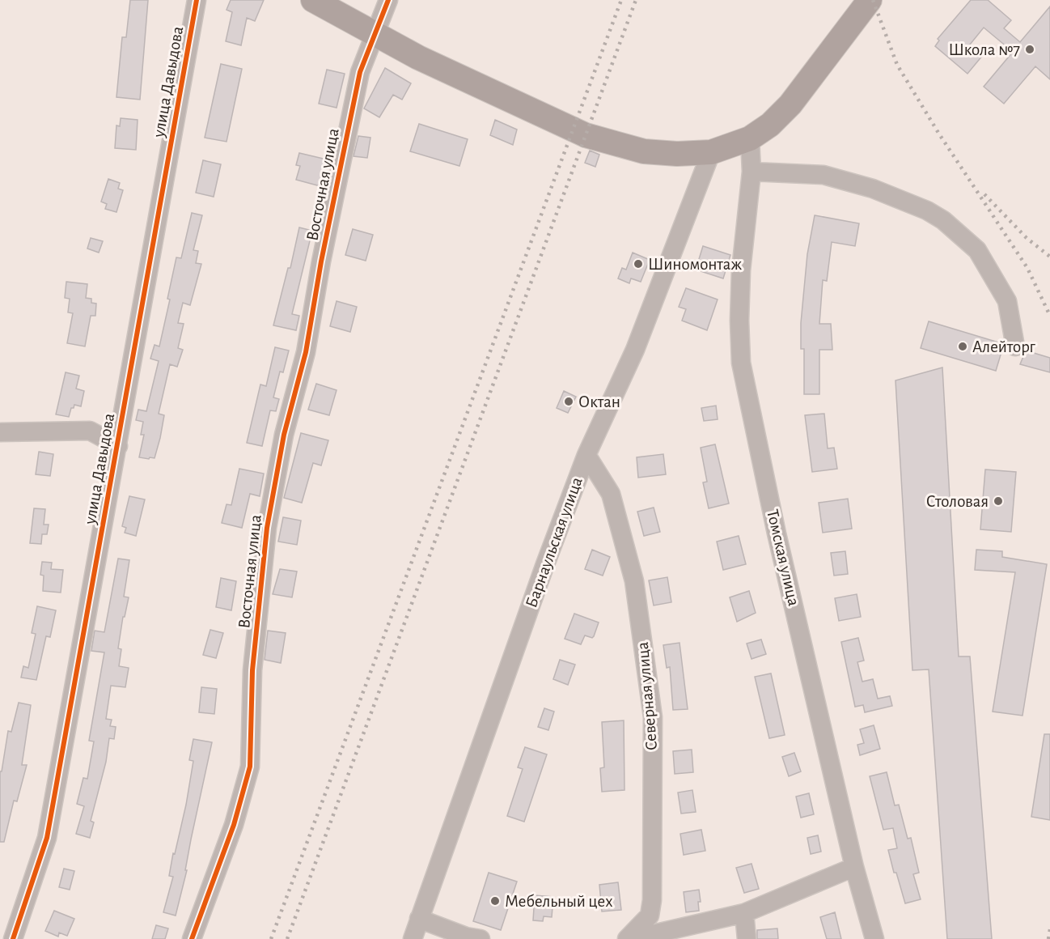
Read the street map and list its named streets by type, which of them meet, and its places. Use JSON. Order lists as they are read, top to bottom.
{
  "streets": {
    "street": [
      "улица Давыдова",
      "Восточная улица",
      "Барнаульская улица",
      "Томская улица",
      "Северная улица"
    ]
  },
  "crossings": [
    ["Барнаульская улица", "Северная улица"]
  ],
  "places": [
    "Школа №7",
    "Шиномонтаж",
    "Алейторг",
    "Октан",
    "Столовая",
    "Мебельный цех"
  ]
}
